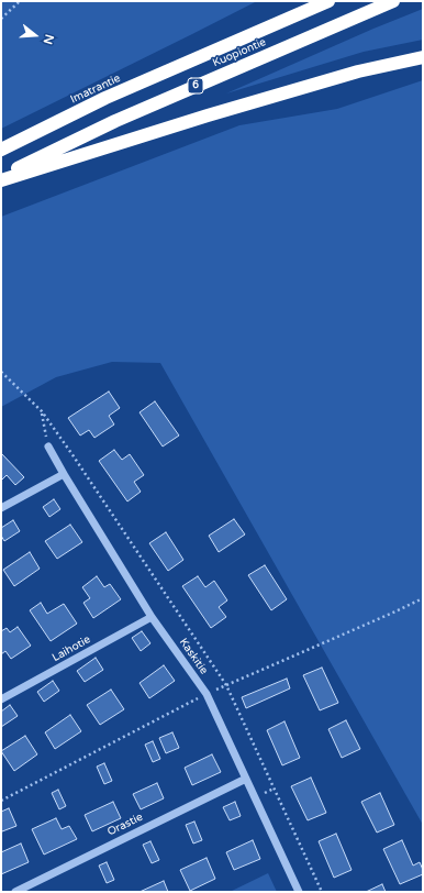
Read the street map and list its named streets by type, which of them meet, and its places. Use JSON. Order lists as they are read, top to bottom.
{
  "streets": {
    "highway": ["Kuopiontie", "6", "Imatrantie"],
    "street": ["Laihotie", "Kaskitie", "Orastie"]
  },
  "crossings": [
    ["Kuopiontie", "Imatrantie"],
    ["Laihotie", "Kaskitie"],
    ["Kaskitie", "Orastie"]
  ],
  "north": "right"
}
